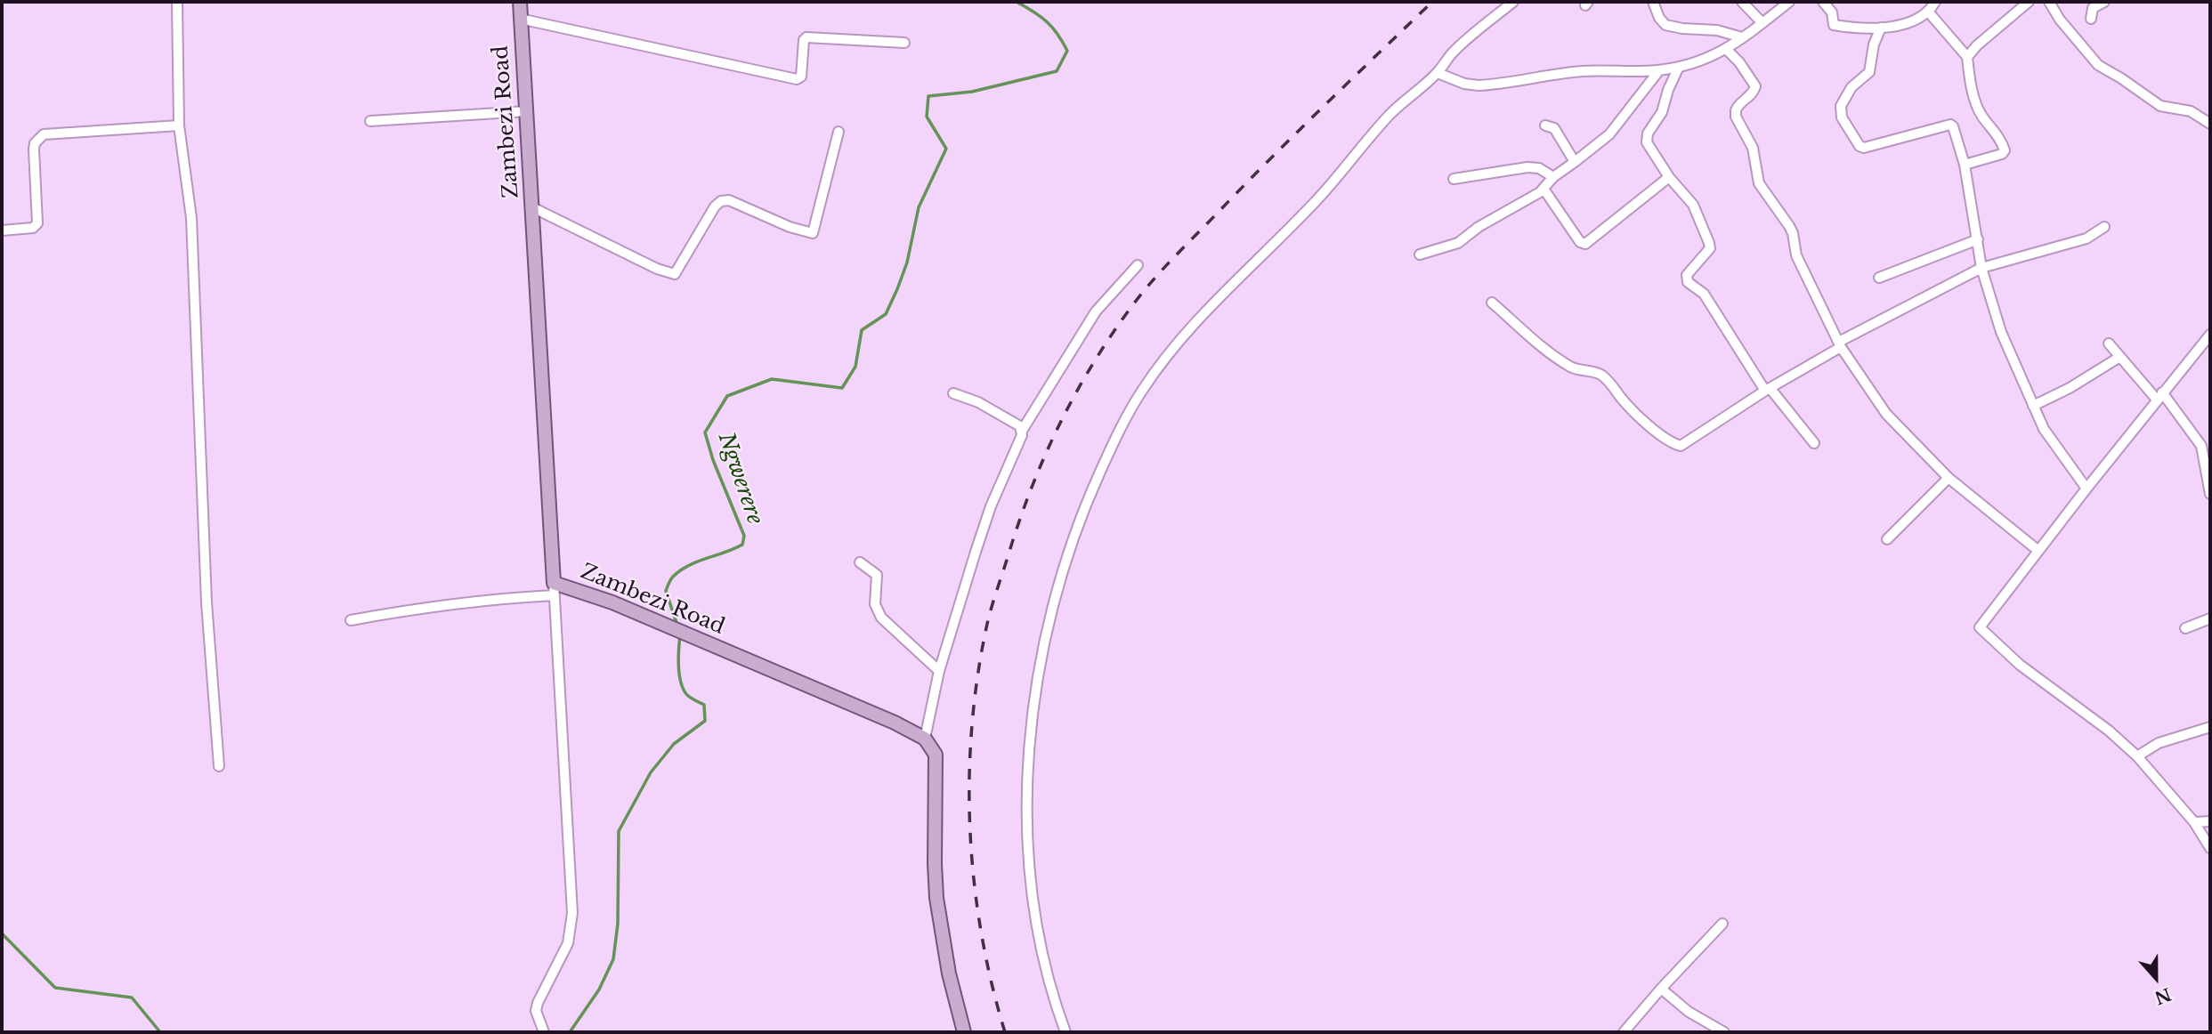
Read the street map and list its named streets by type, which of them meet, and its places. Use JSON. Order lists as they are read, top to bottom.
{
  "streets": {
    "main road": ["Zambezi Road"]
  },
  "water": ["Ngwerere"],
  "north": "bottom"
}
